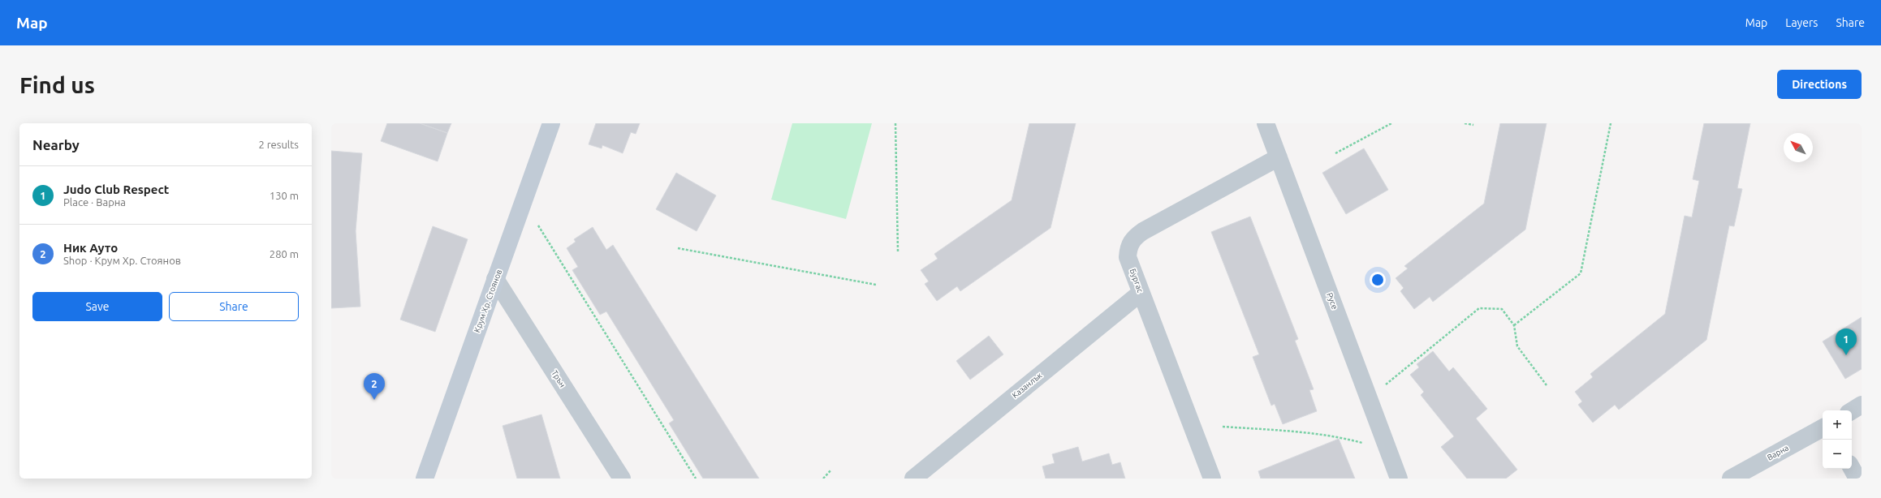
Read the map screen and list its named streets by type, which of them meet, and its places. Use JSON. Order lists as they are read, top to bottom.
{
  "streets": {
    "street": [
      "Бургас",
      "Крум Хр. Стоянов",
      "Русе",
      "Трън",
      "Казанлък",
      "Варна"
    ]
  },
  "crossings": [
    ["Бургас", "Русе"],
    ["Бургас", "Казанлък"],
    ["Крум Хр. Стоянов", "Трън"]
  ],
  "north": "top left",
  "page": {
    "header": "Map",
    "nav": ["Map", "Layers", "Share"],
    "buttons": [
      "Directions",
      ["Save", "Share"]
    ],
    "title": "Find us",
    "heading": ["Nearby", "2 results"],
    "list": [
      {
        "mark": "1",
        "name": "Judo Club Respect",
        "note": "Place · Варна",
        "value": "130 m"
      },
      {
        "mark": "2",
        "name": "Ник Ауто",
        "note": "Shop · Крум Хр. Стоянов",
        "value": "280 m"
      }
    ],
    "pins": ["1", "2"],
    "map_buttons": ["+", "−"]
  }
}
